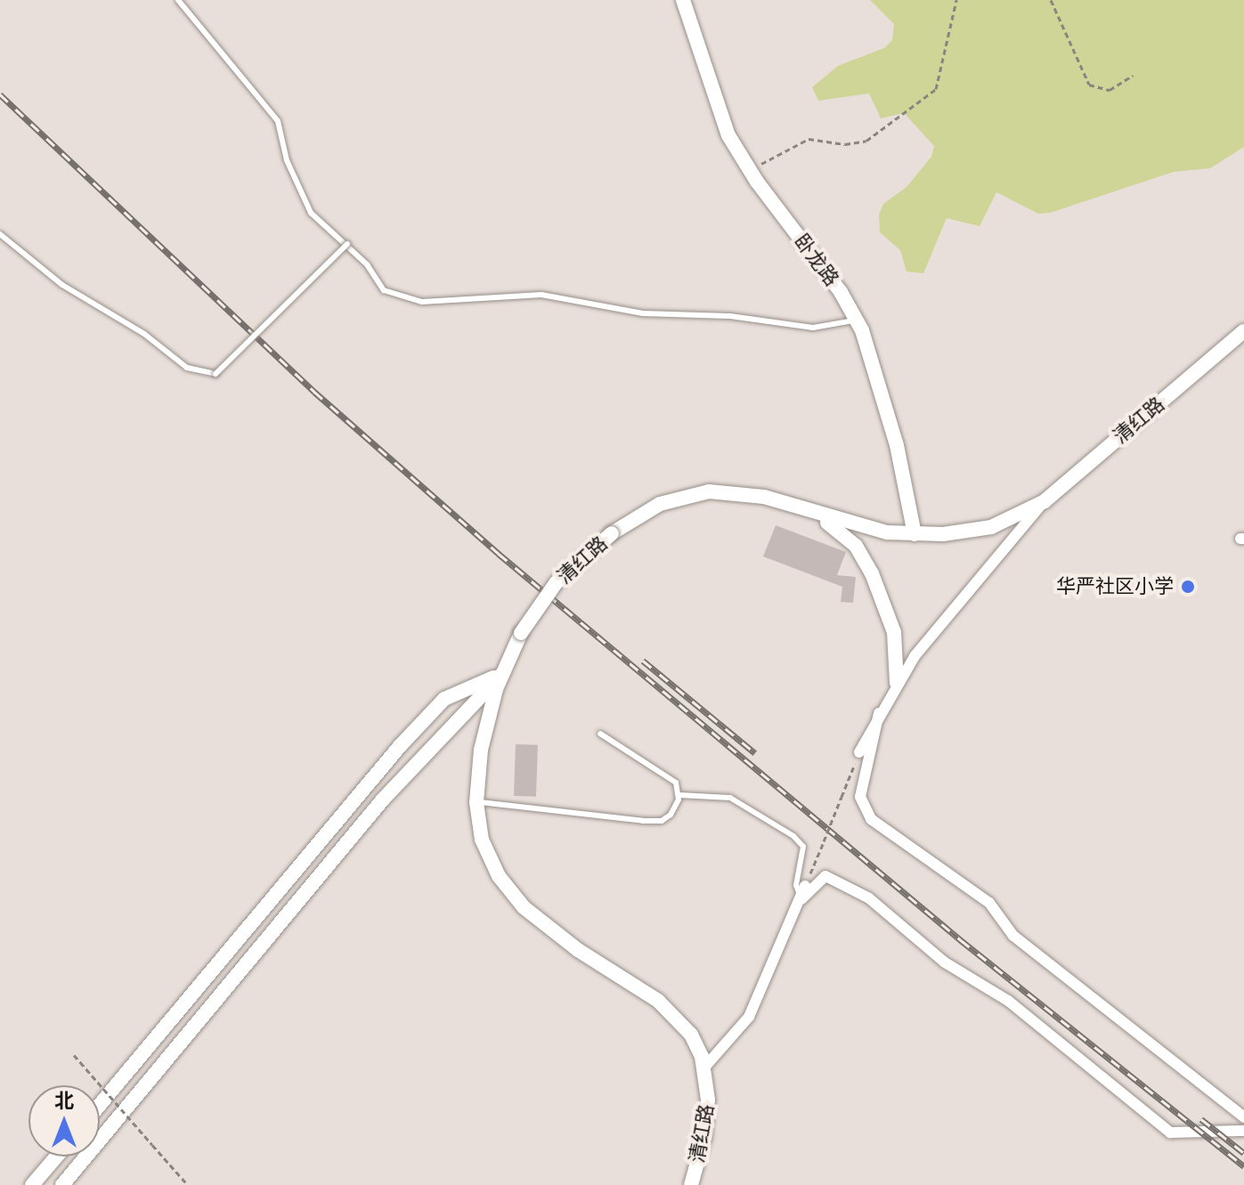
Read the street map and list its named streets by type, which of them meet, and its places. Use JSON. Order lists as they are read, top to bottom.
{
  "streets": {
    "main road": ["卧龙路", "清红路"]
  },
  "crossings": [
    ["卧龙路", "清红路"]
  ],
  "places": ["华严社区小学"],
  "north": "top"
}
